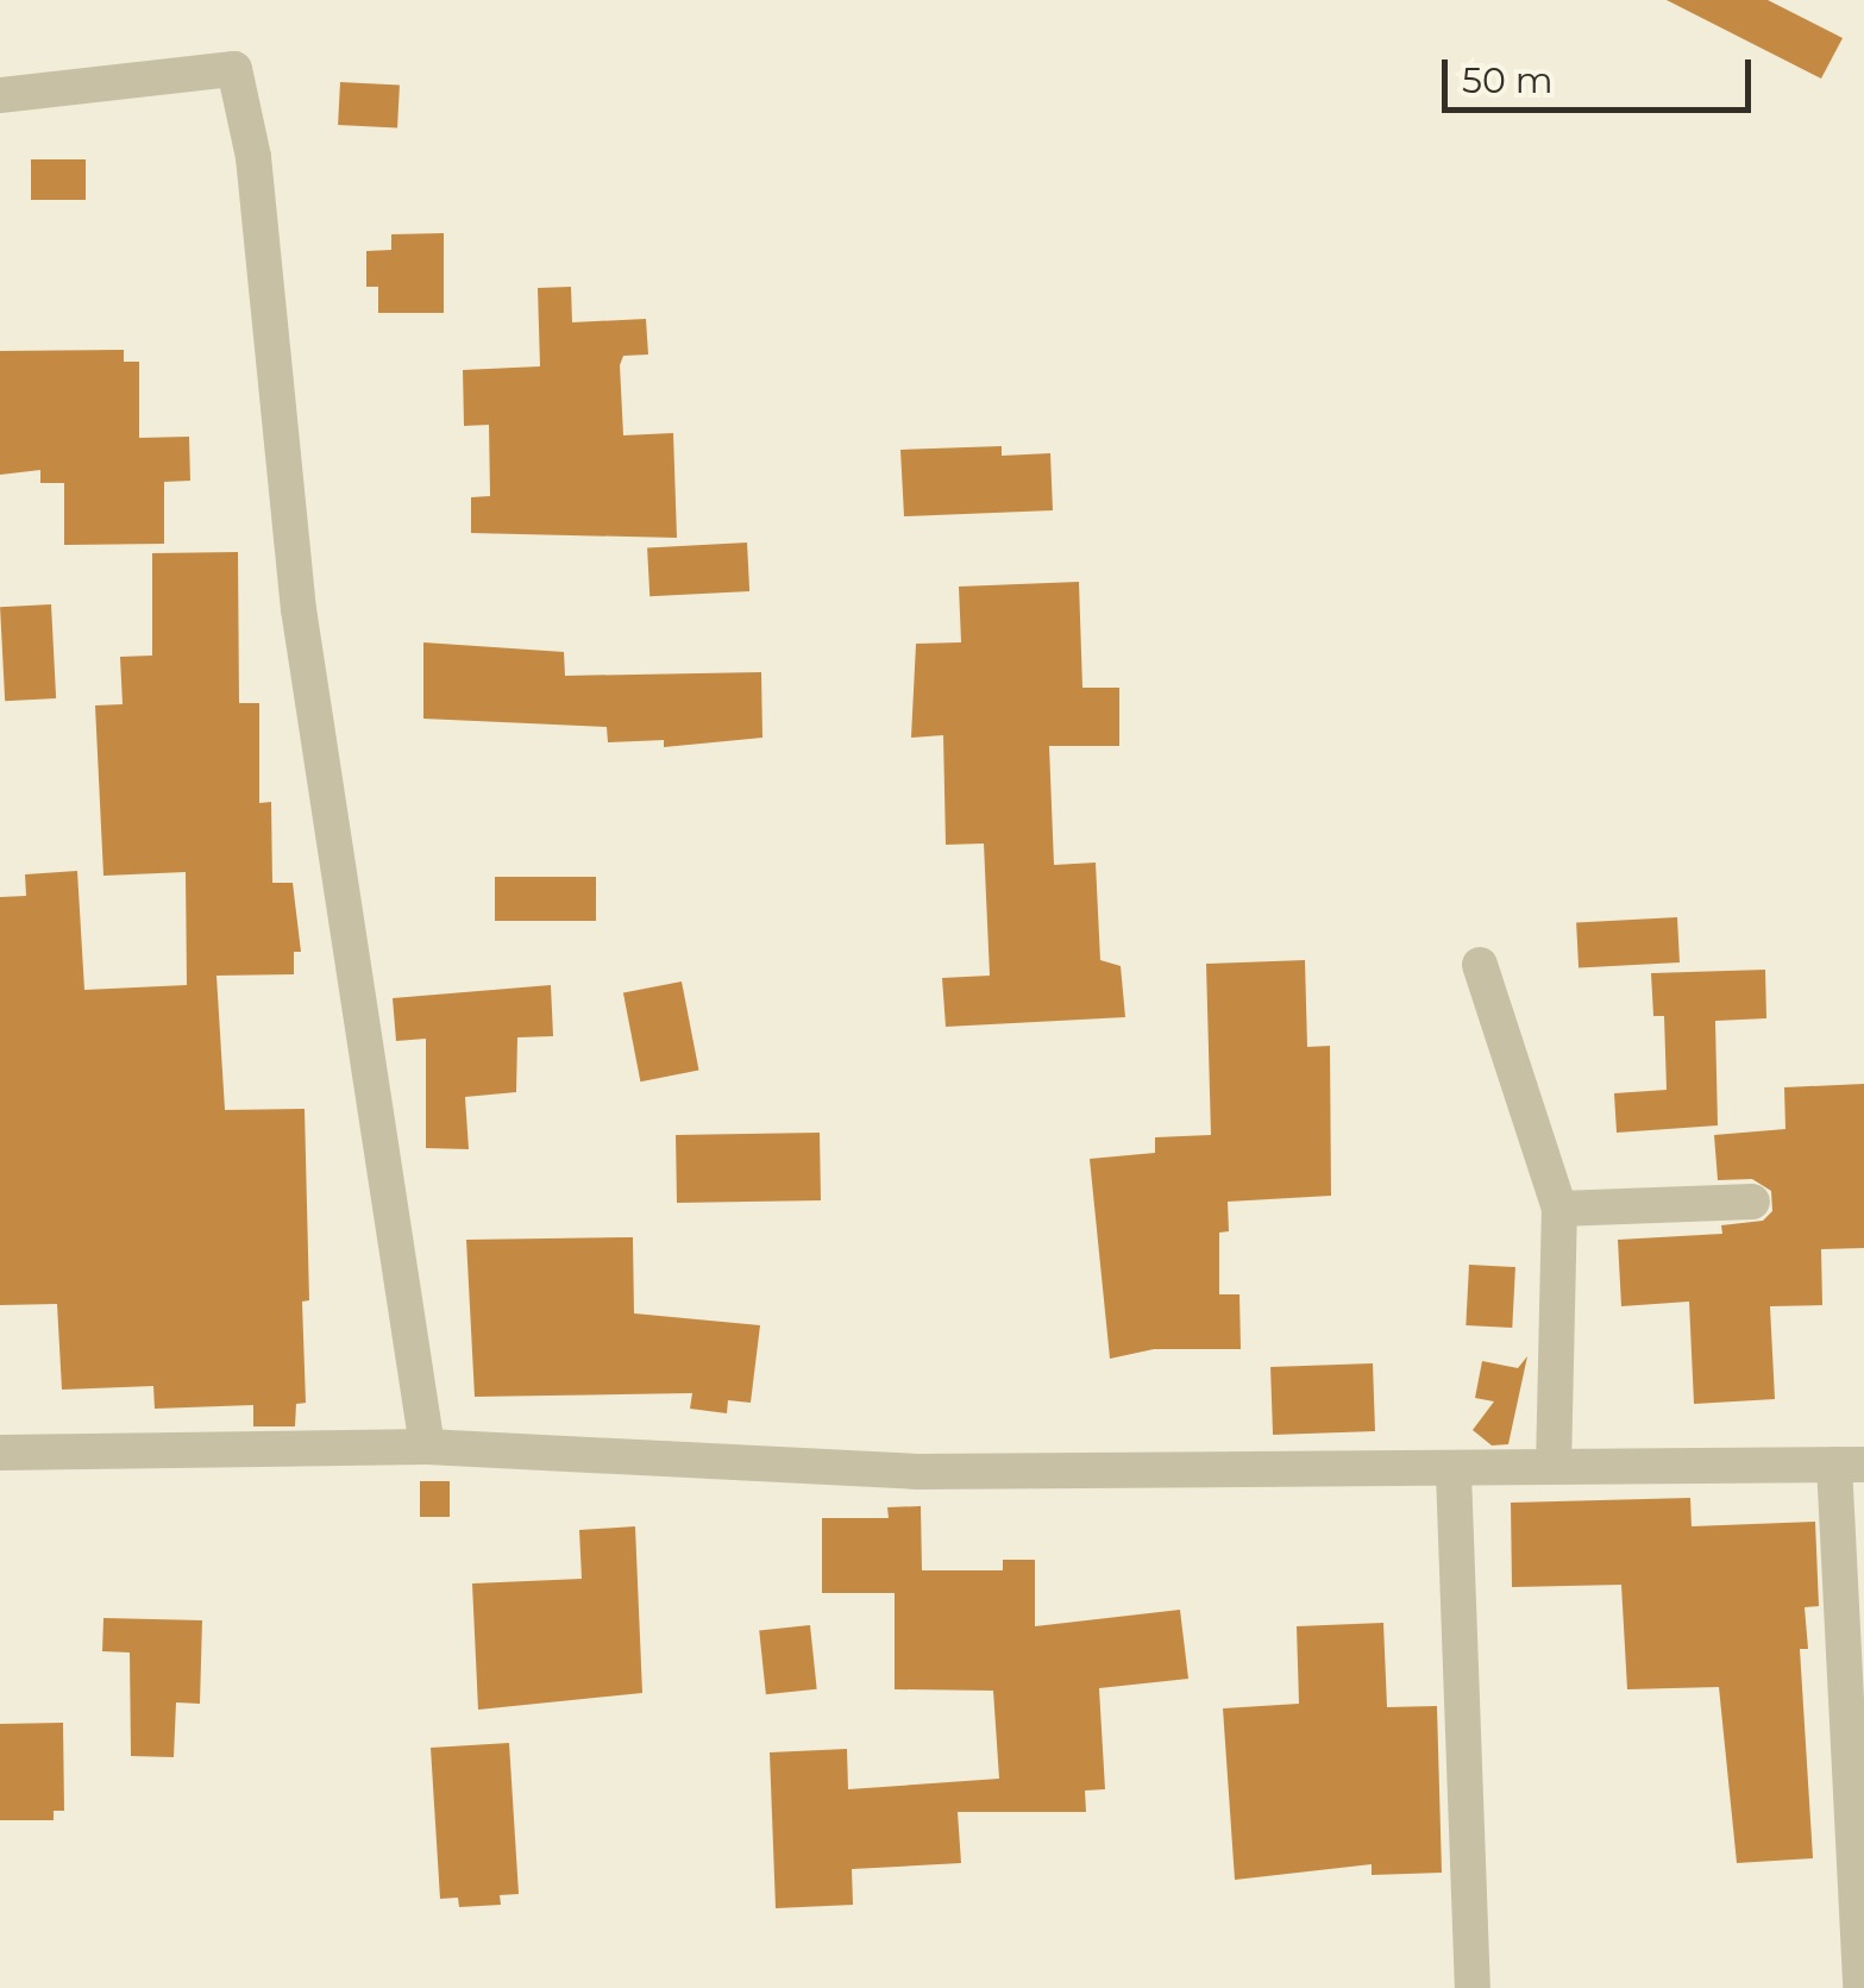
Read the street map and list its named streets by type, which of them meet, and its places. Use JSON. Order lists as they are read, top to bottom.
{
  "scale_bar": "50 m"
}
